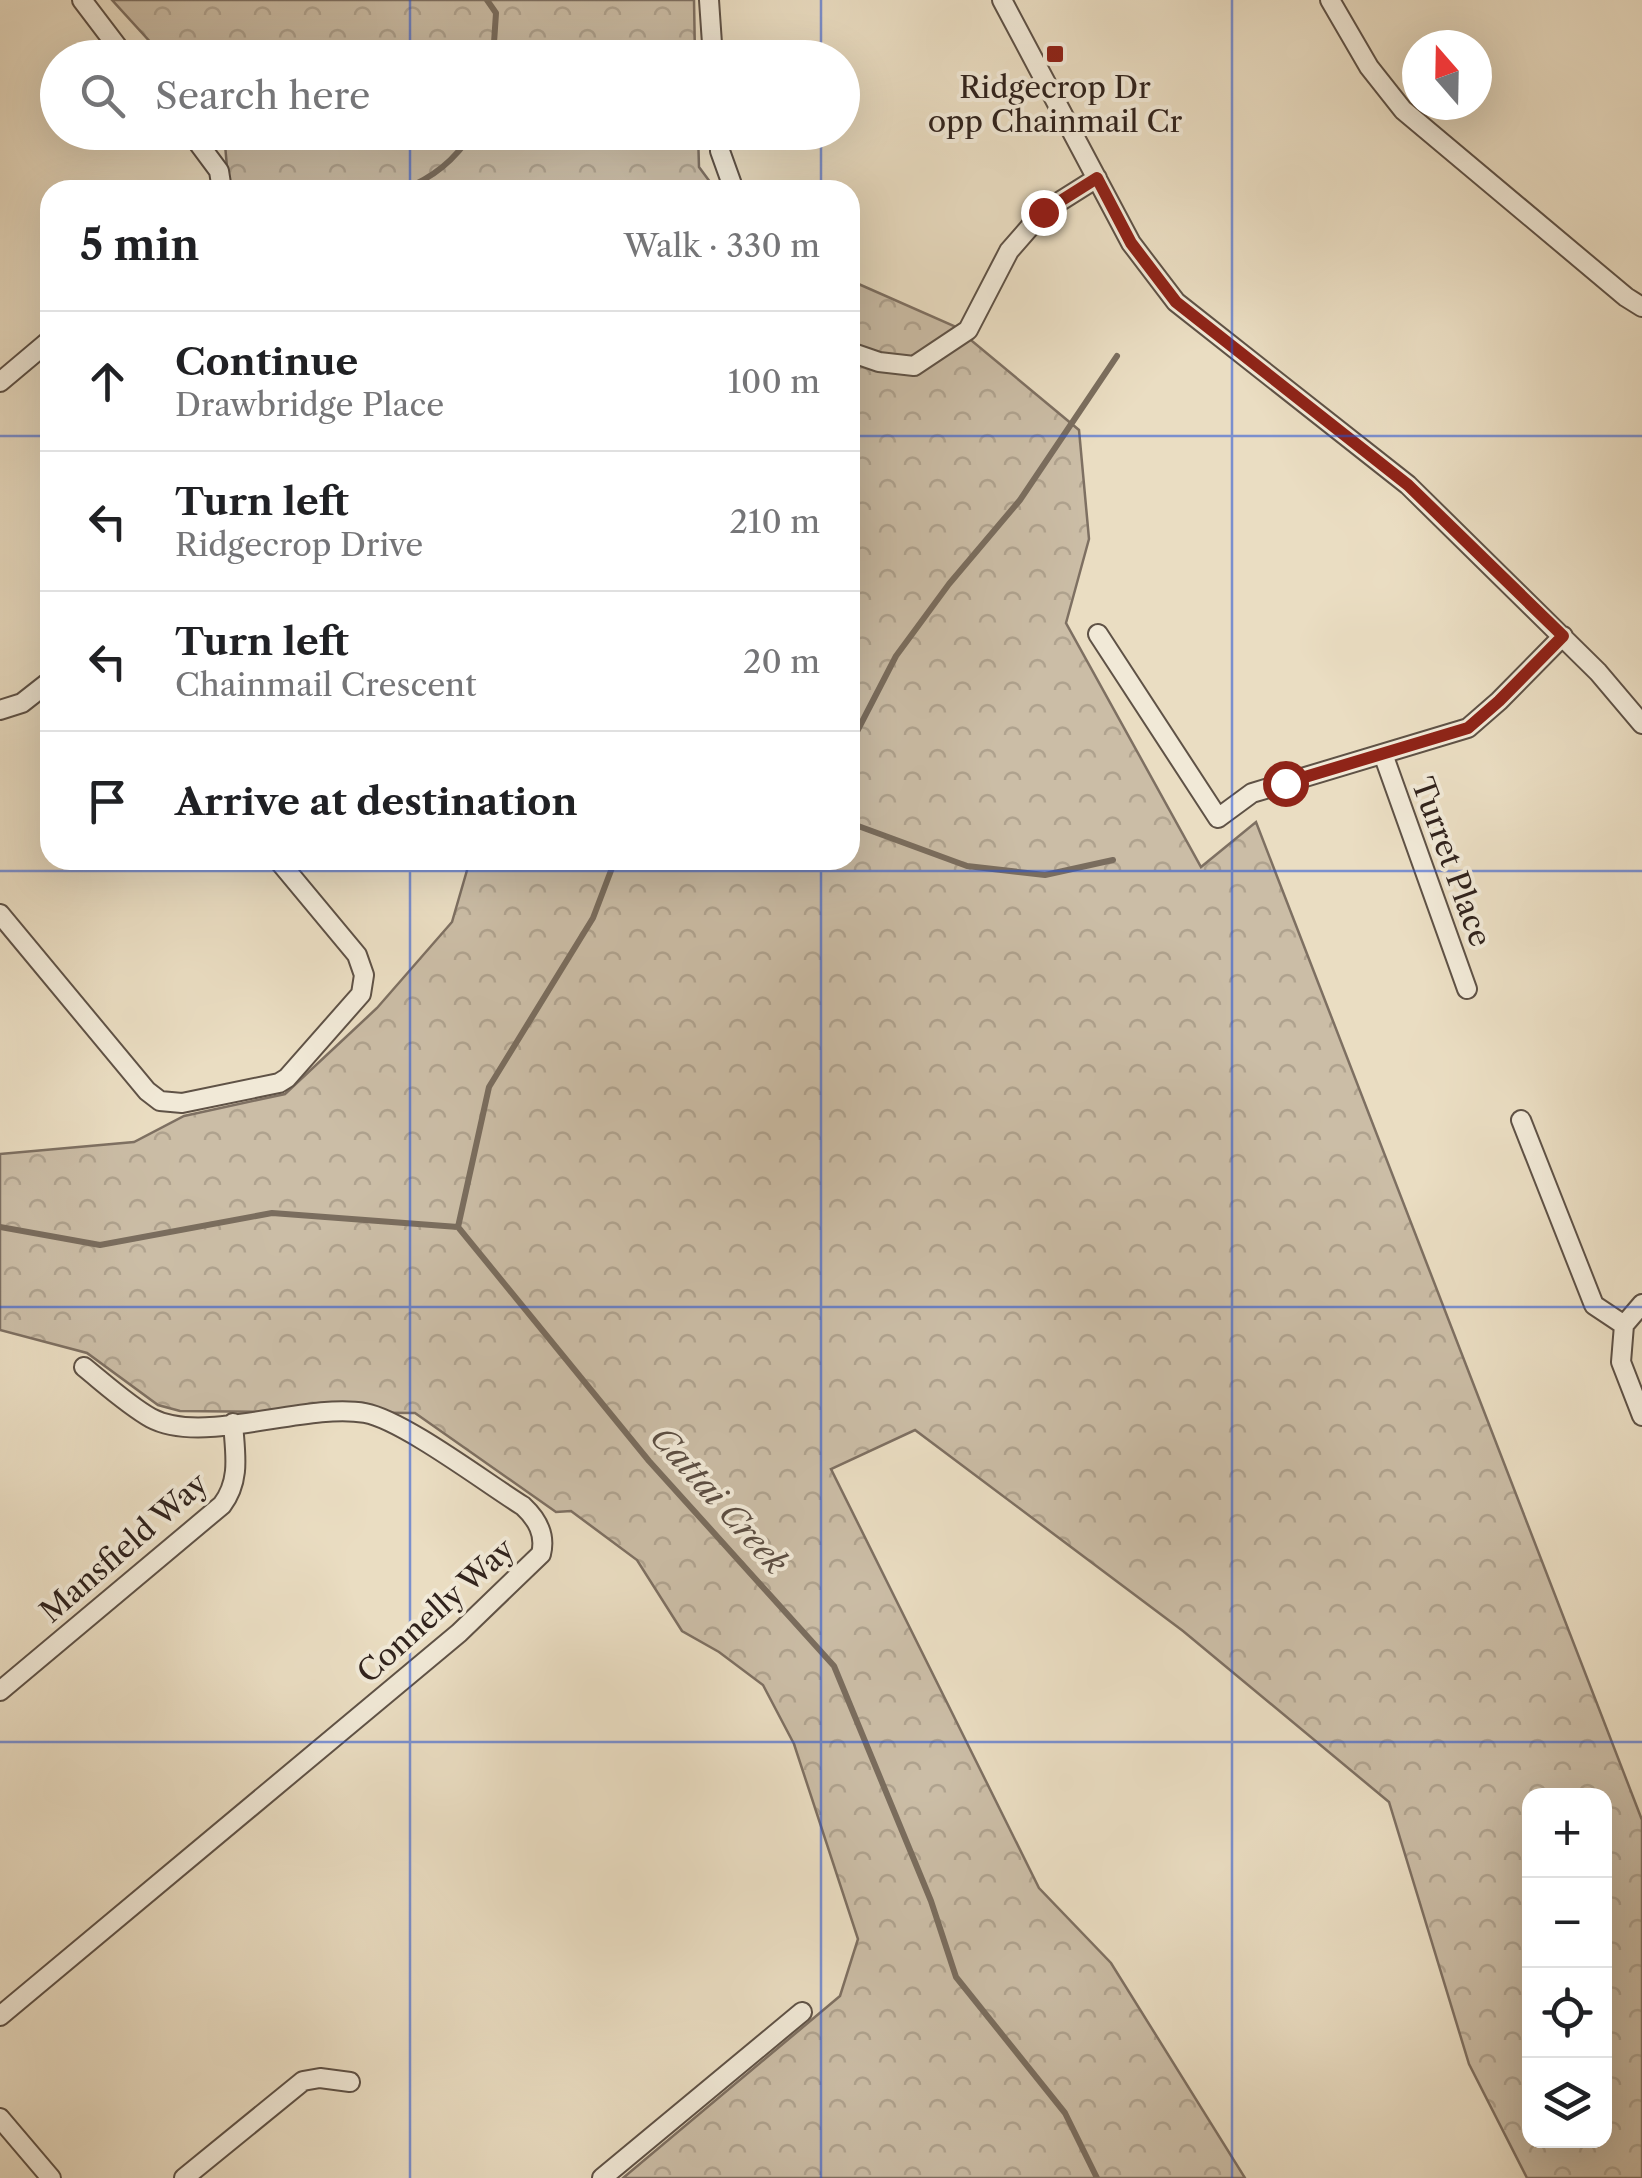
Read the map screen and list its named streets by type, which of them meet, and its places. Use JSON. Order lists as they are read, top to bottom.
{
  "streets": {
    "street": ["Turret Place", "Mansfield Way", "Connelly Way"]
  },
  "crossings": [
    ["Mansfield Way", "Connelly Way"]
  ],
  "water": ["Cattai Creek"],
  "places": {
    "transit": ["Ridgecrop Dr opp Chainmail Cr"]
  },
  "north": "top",
  "page": {
    "search": "Search here",
    "heading": ["5 min", "Walk · 330 m"],
    "list": [
      ["Continue", "Drawbridge Place", "100 m"],
      ["Turn left", "Ridgecrop Drive", "210 m"],
      ["Turn left", "Chainmail Crescent", "20 m"],
      "Arrive at destination"
    ],
    "map_buttons": ["+", "−"]
  }
}
